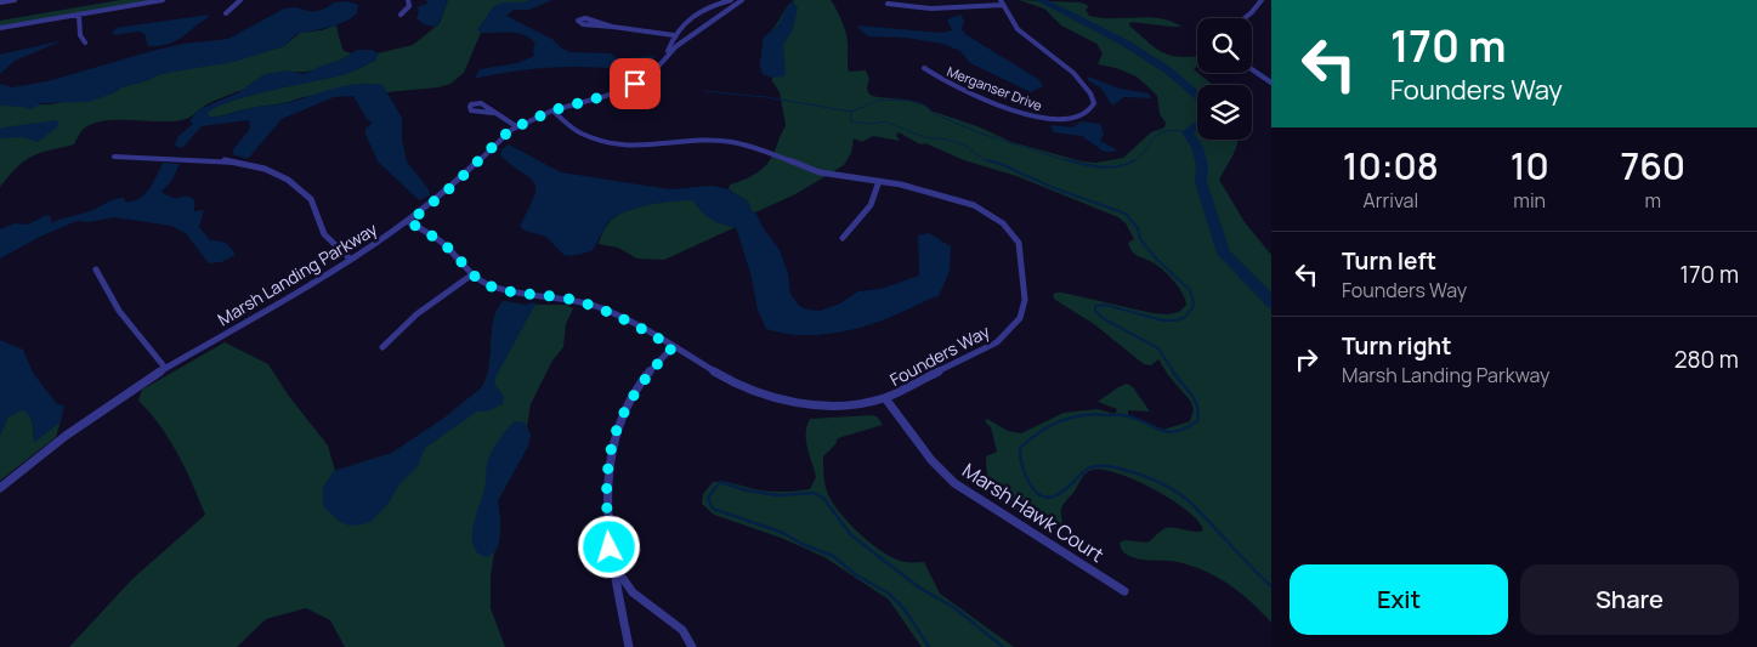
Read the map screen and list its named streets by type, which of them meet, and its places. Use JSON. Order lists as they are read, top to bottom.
{
  "streets": {
    "street": [
      "Merganser Drive",
      "Marsh Landing Parkway",
      "Founders Way",
      "Marsh Hawk Court"
    ]
  },
  "crossings": [
    ["Marsh Landing Parkway", "Founders Way"],
    ["Founders Way", "Marsh Hawk Court"]
  ],
  "page": {
    "turn": ["170 m", "Founders Way"],
    "eta": [
      "10:08",
      "Arrival",
      "10",
      "min",
      "760",
      "m"
    ],
    "list": [
      {
        "name": "Turn left",
        "note": "Founders Way",
        "value": "170 m"
      },
      {
        "name": "Turn right",
        "note": "Marsh Landing Parkway",
        "value": "280 m"
      }
    ],
    "buttons": ["Exit", "Share"]
  }
}
